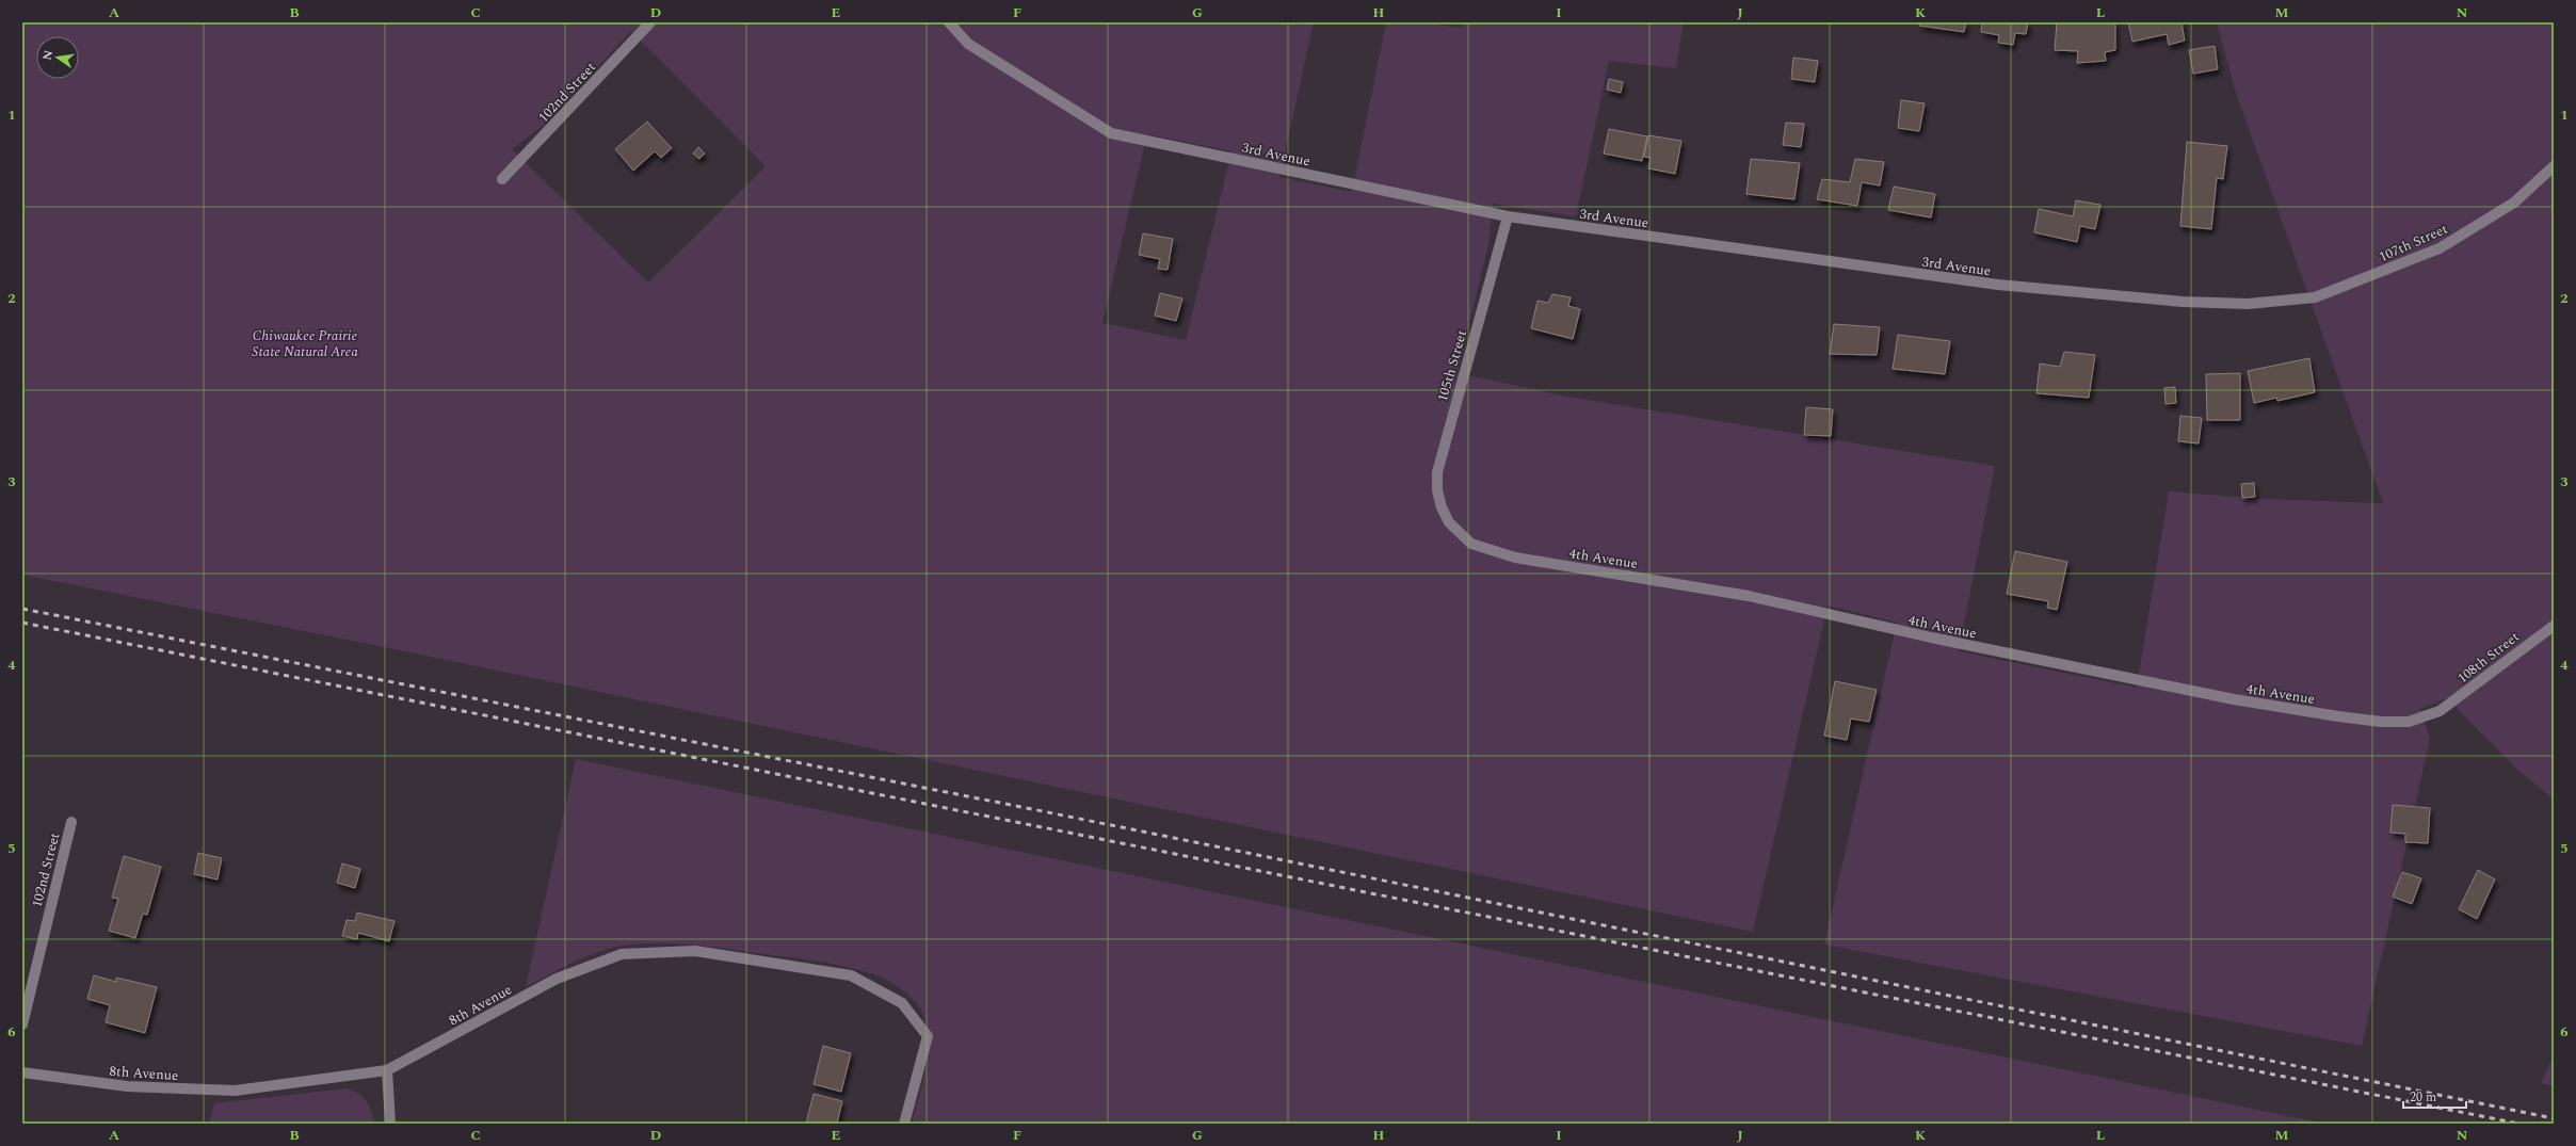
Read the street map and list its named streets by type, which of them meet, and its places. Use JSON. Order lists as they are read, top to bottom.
{
  "streets": {
    "street": [
      "102nd Street",
      "3rd Avenue",
      "107th Street",
      "105th Street",
      "4th Avenue",
      "108th Street",
      "8th Avenue"
    ]
  },
  "crossings": [
    ["3rd Avenue", "107th Street"],
    ["3rd Avenue", "105th Street"],
    ["105th Street", "4th Avenue"],
    ["4th Avenue", "108th Street"]
  ],
  "parks": ["Chiwaukee Prairie State Natural Area"],
  "scale_bar": "20 m",
  "north": "left",
  "grid": {
    "columns": [
      "A",
      "B",
      "C",
      "D",
      "E",
      "F",
      "G",
      "H",
      "I",
      "J",
      "K",
      "L",
      "M",
      "N"
    ],
    "rows": [
      "1",
      "2",
      "3",
      "4",
      "5",
      "6"
    ]
  }
}
